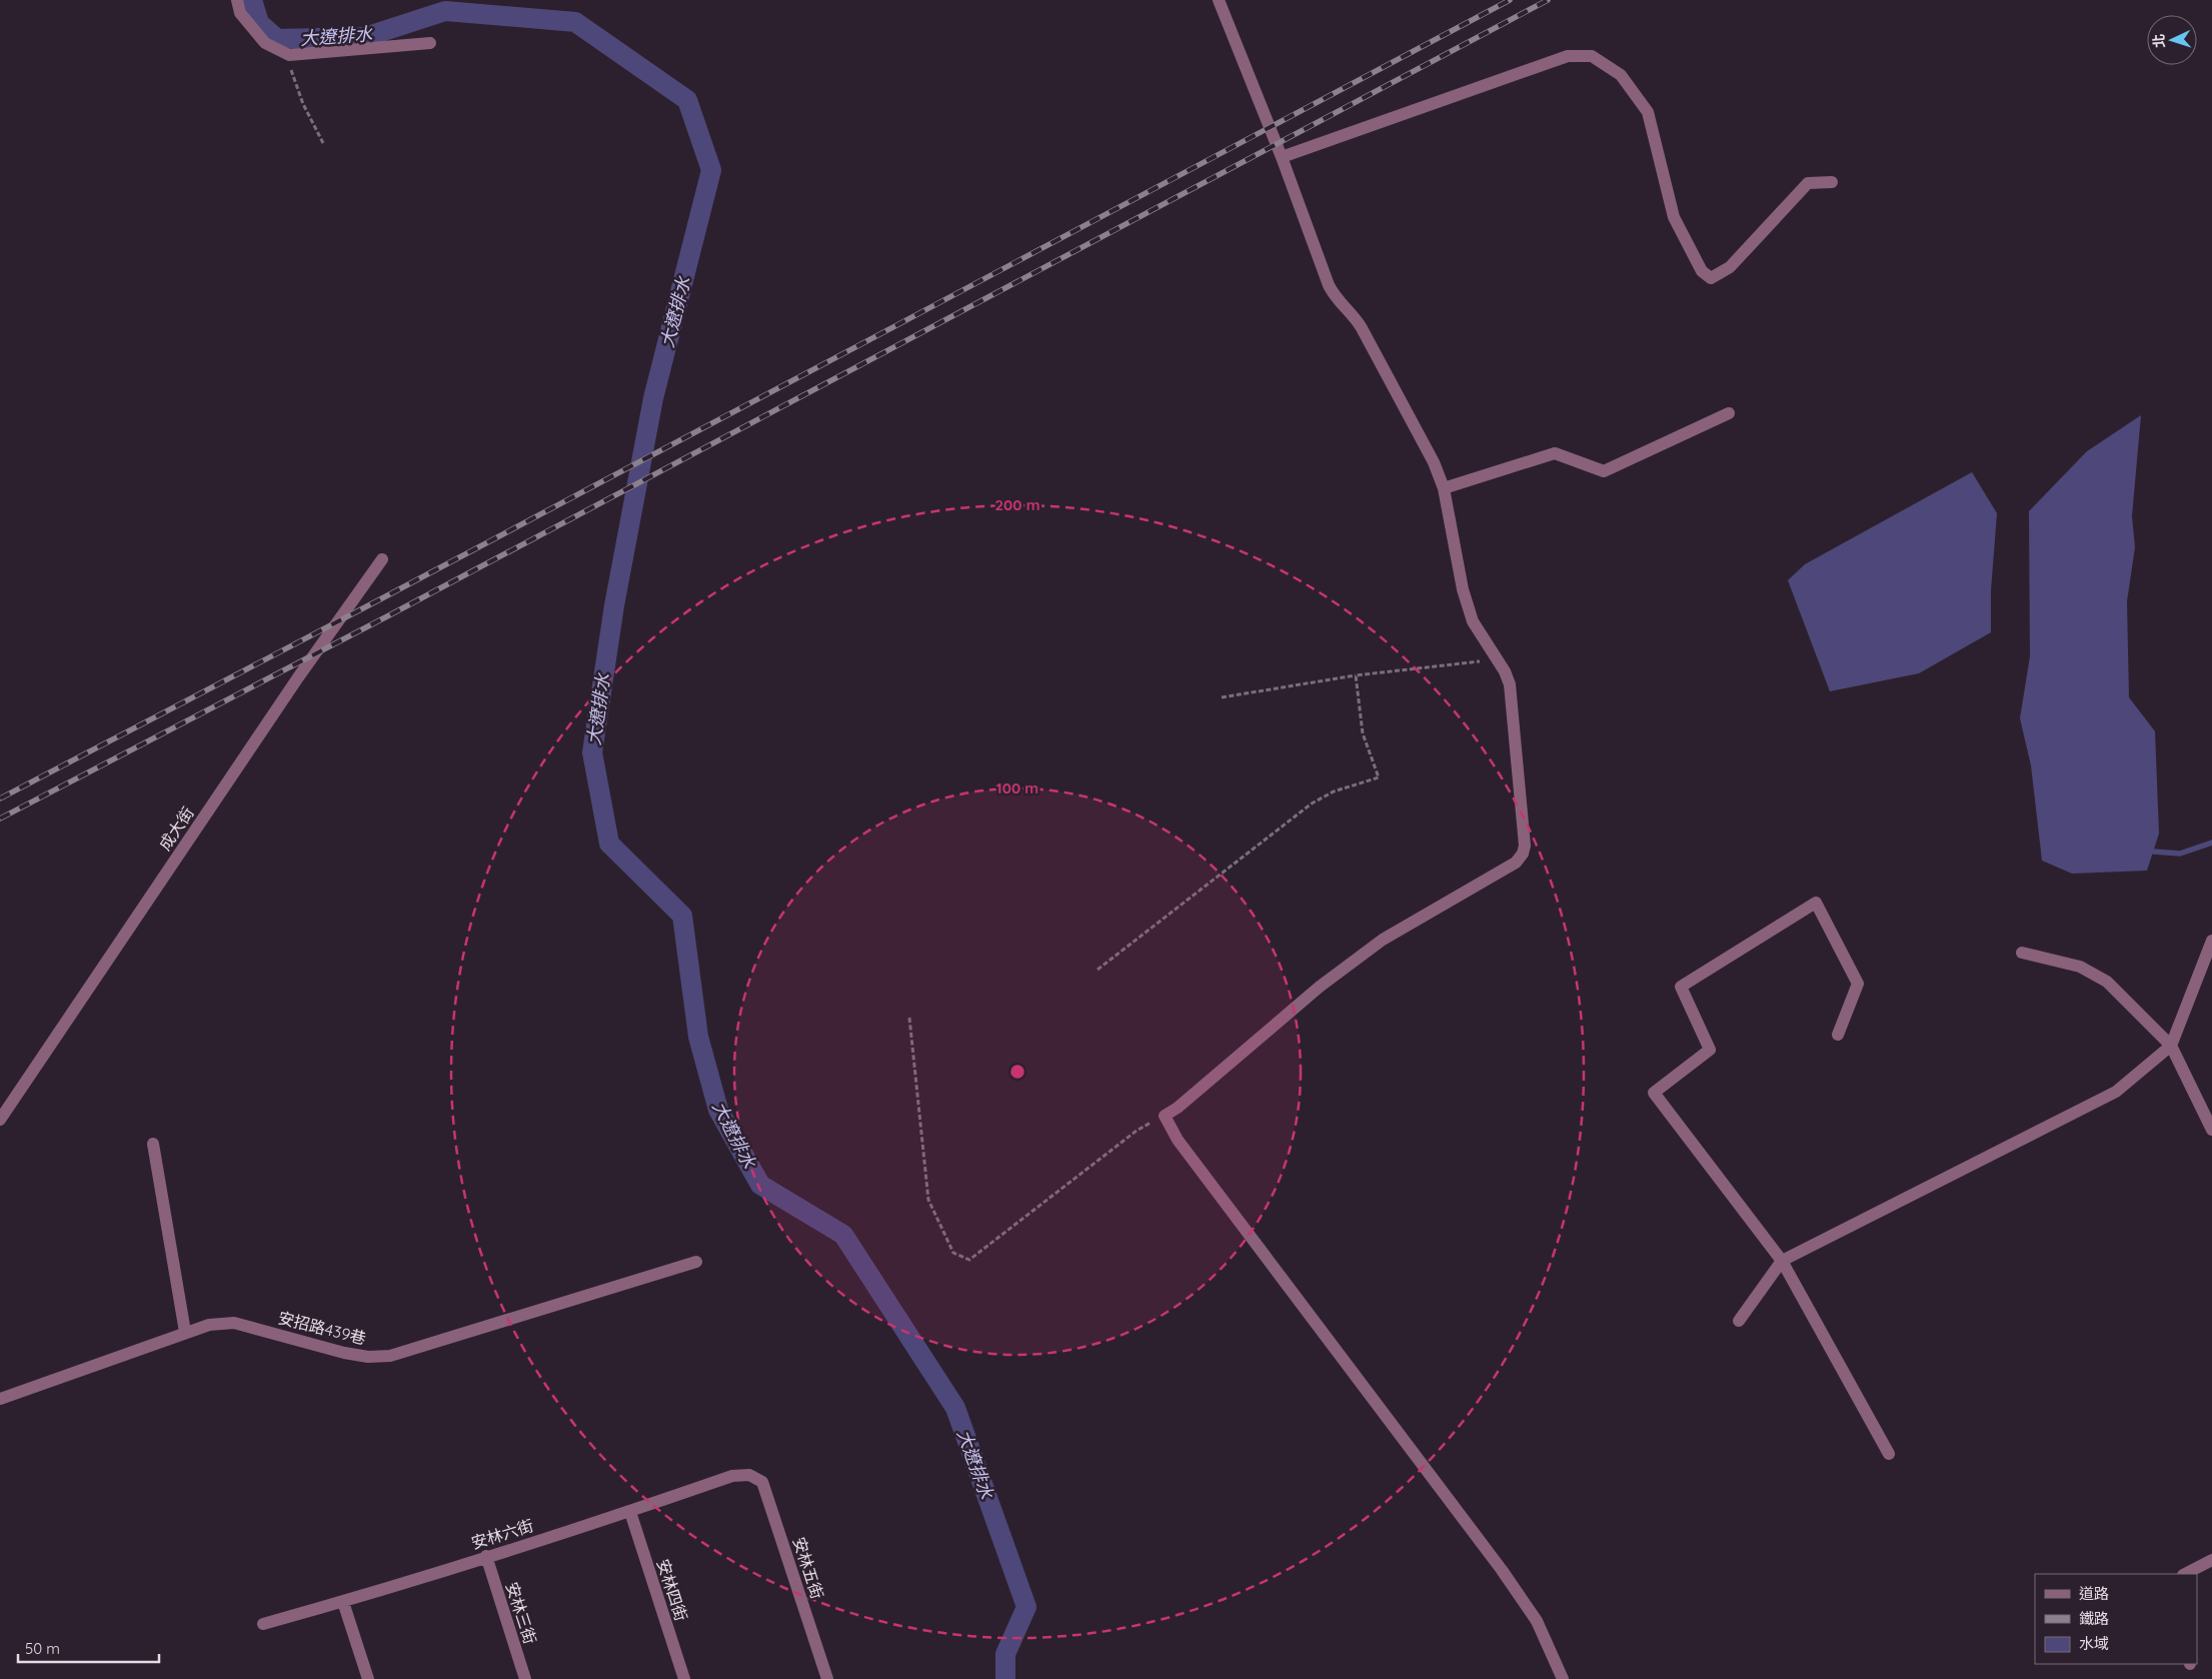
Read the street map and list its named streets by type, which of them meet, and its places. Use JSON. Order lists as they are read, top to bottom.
{
  "streets": {
    "street": [
      "成大街",
      "安招路439巷",
      "安林六街",
      "安林五街",
      "安林四街",
      "安林三街"
    ]
  },
  "crossings": [
    ["安林六街", "安林五街"],
    ["安林六街", "安林四街"],
    ["安林六街", "安林三街"]
  ],
  "water": ["大遼排水"],
  "legend": ["道路", "鐵路", "水域"],
  "scale_bar": "50 m",
  "north": "left",
  "rings": ["200 m", "100 m"]
}
